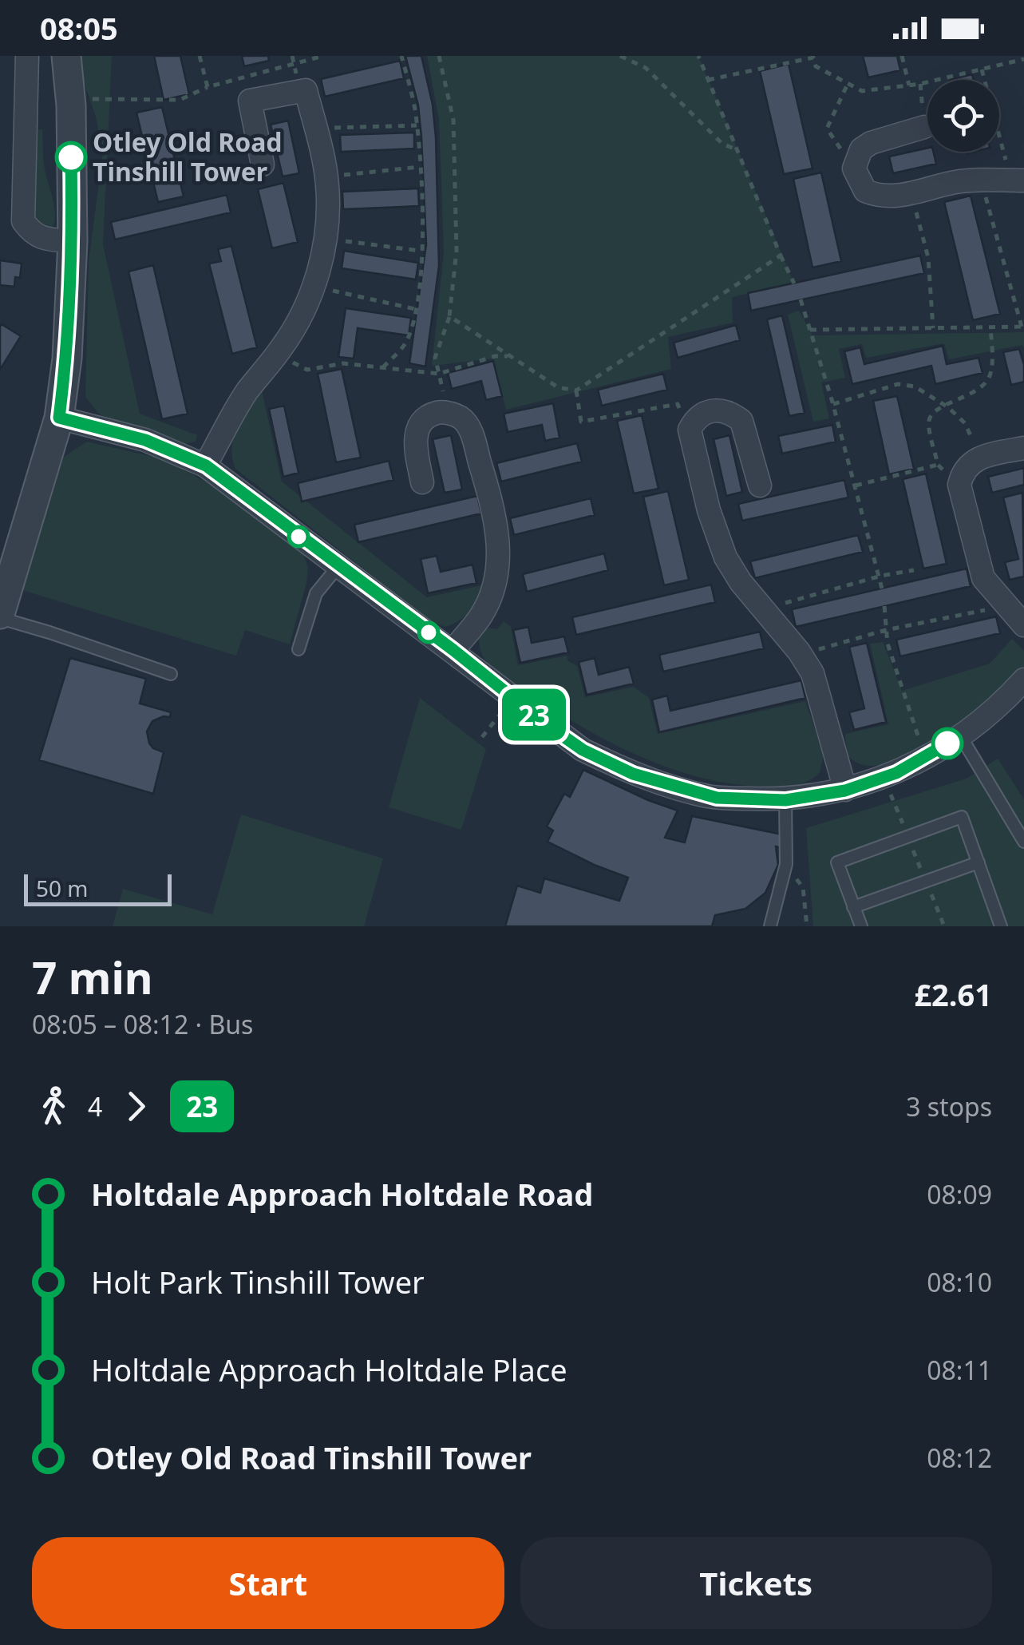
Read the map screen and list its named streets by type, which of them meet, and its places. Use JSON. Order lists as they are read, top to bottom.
{
  "places": ["Otley Old Road Tinshill Tower"],
  "lines": ["bus line 23"],
  "scale_bar": "50 m",
  "page": {
    "status": "08:05",
    "on_map": "23",
    "scale": "50 m",
    "heading": ["7 min", "08:05 – 08:12 · Bus", "£2.61"],
    "legs": ["4", "23", "3 stops"],
    "list": [
      {
        "name": "Holtdale Approach Holtdale Road",
        "value": "08:09"
      },
      {
        "name": "Holt Park Tinshill Tower",
        "value": "08:10"
      },
      {
        "name": "Holtdale Approach Holtdale Place",
        "value": "08:11"
      },
      {
        "name": "Otley Old Road Tinshill Tower",
        "value": "08:12"
      }
    ],
    "buttons": ["Start", "Tickets"]
  }
}
